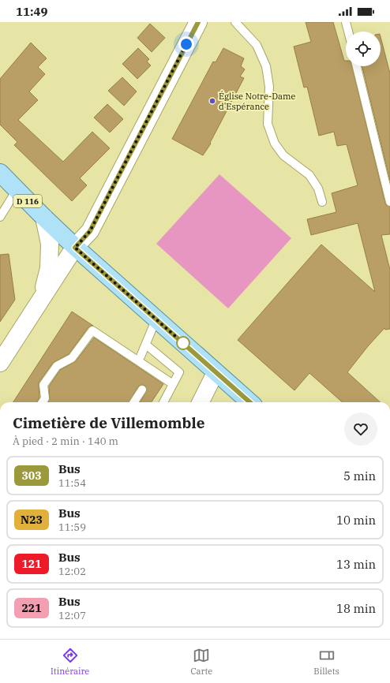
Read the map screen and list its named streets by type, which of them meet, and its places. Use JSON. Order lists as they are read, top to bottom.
{
  "streets": {
    "main road": ["D 116"]
  },
  "places": ["Église Notre-Dame d'Espérance"],
  "lines": ["bus line 303"],
  "page": {
    "status": "11:49",
    "heading": ["Cimetière de Villemomble", "À pied · 2 min · 140 m"],
    "list": [
      {
        "mark": "303",
        "name": "Bus",
        "note": "11:54",
        "value": "5 min"
      },
      {
        "mark": "N23",
        "name": "Bus",
        "note": "11:59",
        "value": "10 min"
      },
      {
        "mark": "121",
        "name": "Bus",
        "note": "12:02",
        "value": "13 min"
      },
      {
        "mark": "221",
        "name": "Bus",
        "note": "12:07",
        "value": "18 min"
      }
    ],
    "tabs": ["Itinéraire", "Carte", "Billets"]
  }
}
